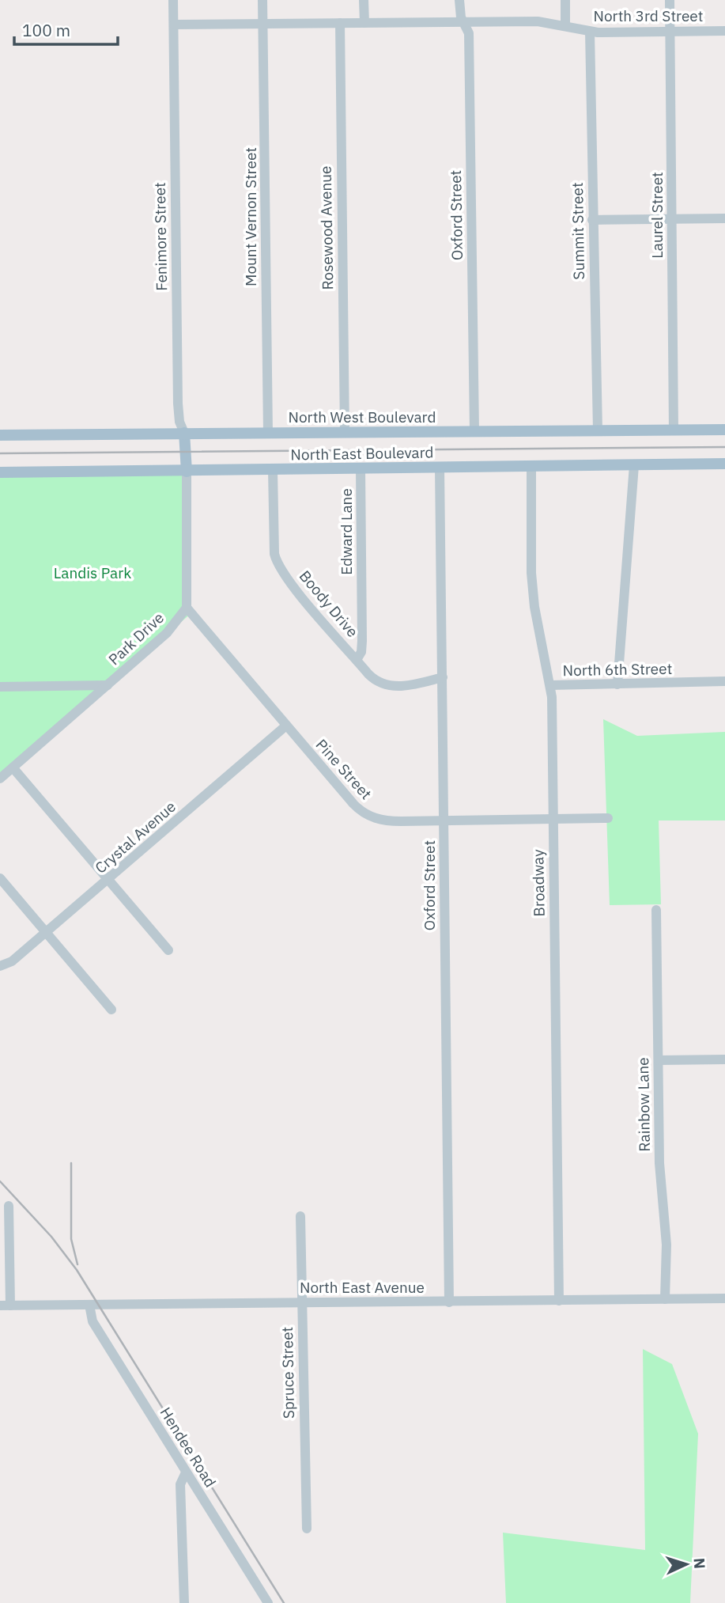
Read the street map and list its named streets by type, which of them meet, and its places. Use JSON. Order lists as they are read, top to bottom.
{
  "streets": {
    "main road": ["Fenimore Street", "North West Boulevard", "North East Boulevard"],
    "street": [
      "North 3rd Street",
      "Oxford Street",
      "Laurel Street",
      "Mount Vernon Street",
      "Rosewood Avenue",
      "Summit Street",
      "Edward Lane",
      "Boody Drive",
      "Park Drive",
      "North 6th Street",
      "Pine Street",
      "Crystal Avenue",
      "Broadway",
      "Rainbow Lane",
      "North East Avenue",
      "Spruce Street",
      "Hendee Road"
    ]
  },
  "crossings": [
    ["North 3rd Street", "Oxford Street"],
    ["North 3rd Street", "Laurel Street"],
    ["North 3rd Street", "Mount Vernon Street"],
    ["North 3rd Street", "Rosewood Avenue"],
    ["North 3rd Street", "Summit Street"],
    ["North 3rd Street", "Fenimore Street"],
    ["Oxford Street", "North West Boulevard"],
    ["Oxford Street", "North East Boulevard"],
    ["Oxford Street", "Boody Drive"],
    ["Oxford Street", "Pine Street"],
    ["Oxford Street", "North East Avenue"],
    ["Laurel Street", "North West Boulevard"],
    ["Mount Vernon Street", "North West Boulevard"],
    ["Rosewood Avenue", "North West Boulevard"],
    ["Summit Street", "North West Boulevard"],
    ["Fenimore Street", "North West Boulevard"],
    ["Fenimore Street", "North East Boulevard"],
    ["North East Boulevard", "Edward Lane"],
    ["North East Boulevard", "Boody Drive"],
    ["North East Boulevard", "Broadway"],
    ["Edward Lane", "Boody Drive"],
    ["Park Drive", "Pine Street"],
    ["North 6th Street", "Broadway"],
    ["Pine Street", "Crystal Avenue"],
    ["Pine Street", "Broadway"],
    ["Broadway", "North East Avenue"],
    ["Rainbow Lane", "North East Avenue"],
    ["North East Avenue", "Spruce Street"],
    ["North East Avenue", "Hendee Road"]
  ],
  "parks": ["Landis Park"],
  "scale_bar": "100 m",
  "north": "right"
}
